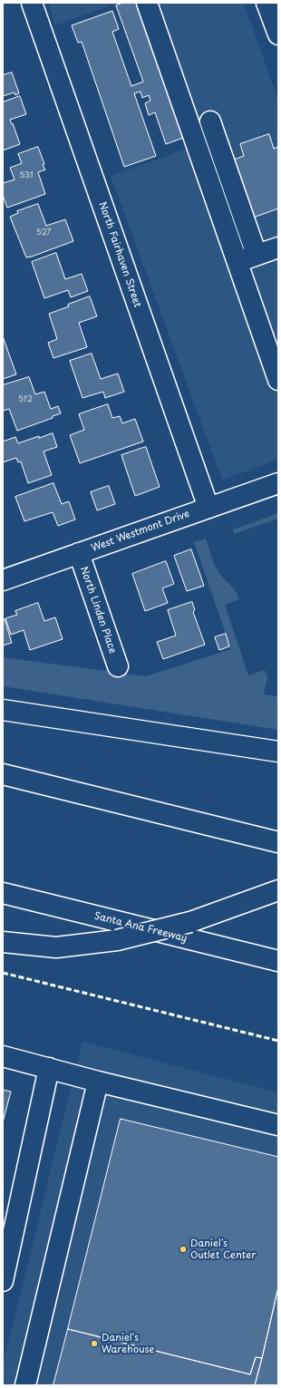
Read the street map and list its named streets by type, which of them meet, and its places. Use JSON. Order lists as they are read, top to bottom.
{
  "streets": {
    "main road": [
      "North Fairhaven Street",
      "West Westmont Drive",
      "North Linden Place",
      "Santa Ana Freeway"
    ]
  },
  "crossings": [
    ["North Fairhaven Street", "West Westmont Drive"],
    ["West Westmont Drive", "North Linden Place"]
  ],
  "places": ["Daniel's Outlet Center", "Daniel's Warehouse"],
  "house_numbers": ["531", "527", "512"]
}
